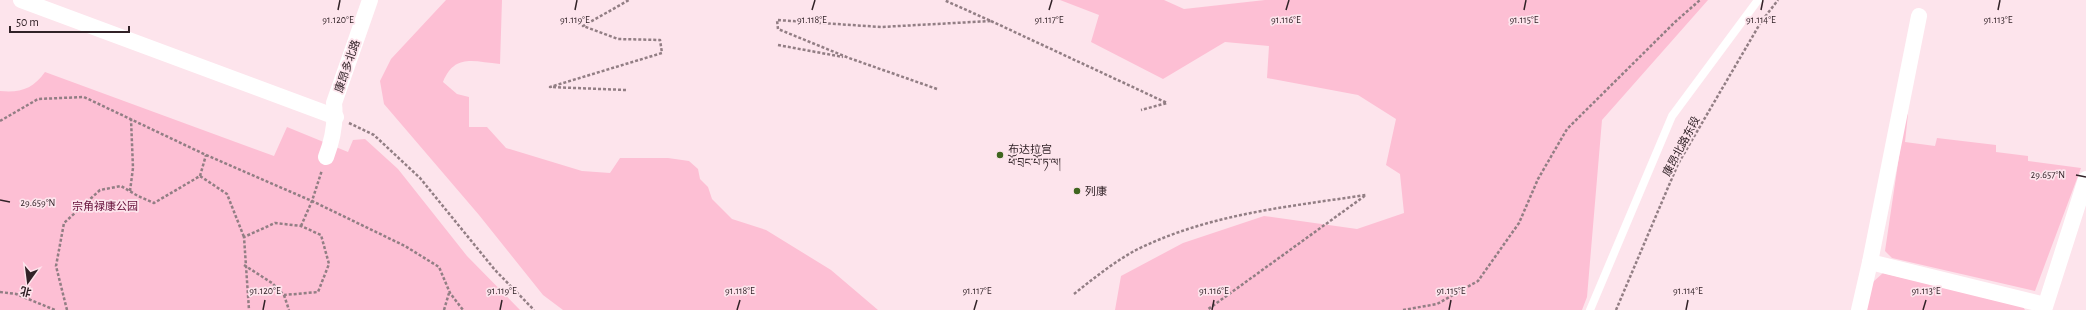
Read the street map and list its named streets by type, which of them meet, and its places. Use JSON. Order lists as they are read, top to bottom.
{
  "streets": {
    "street": ["康昂多北路"],
    "path": ["康昂北路东段"]
  },
  "parks": ["宗角禄康公园"],
  "places": ["布达拉宫 ཕོ་བྲང་པོ་ཏ་ལ།", "列康"],
  "scale_bar": "50 m",
  "north": "bottom",
  "coordinates": [
    "91.113°E",
    "91.120°E",
    "91.119°E",
    "91.118°E",
    "91.117°E",
    "91.116°E",
    "91.115°E",
    "91.114°E",
    "29.657°N",
    "29.659°N"
  ]
}
